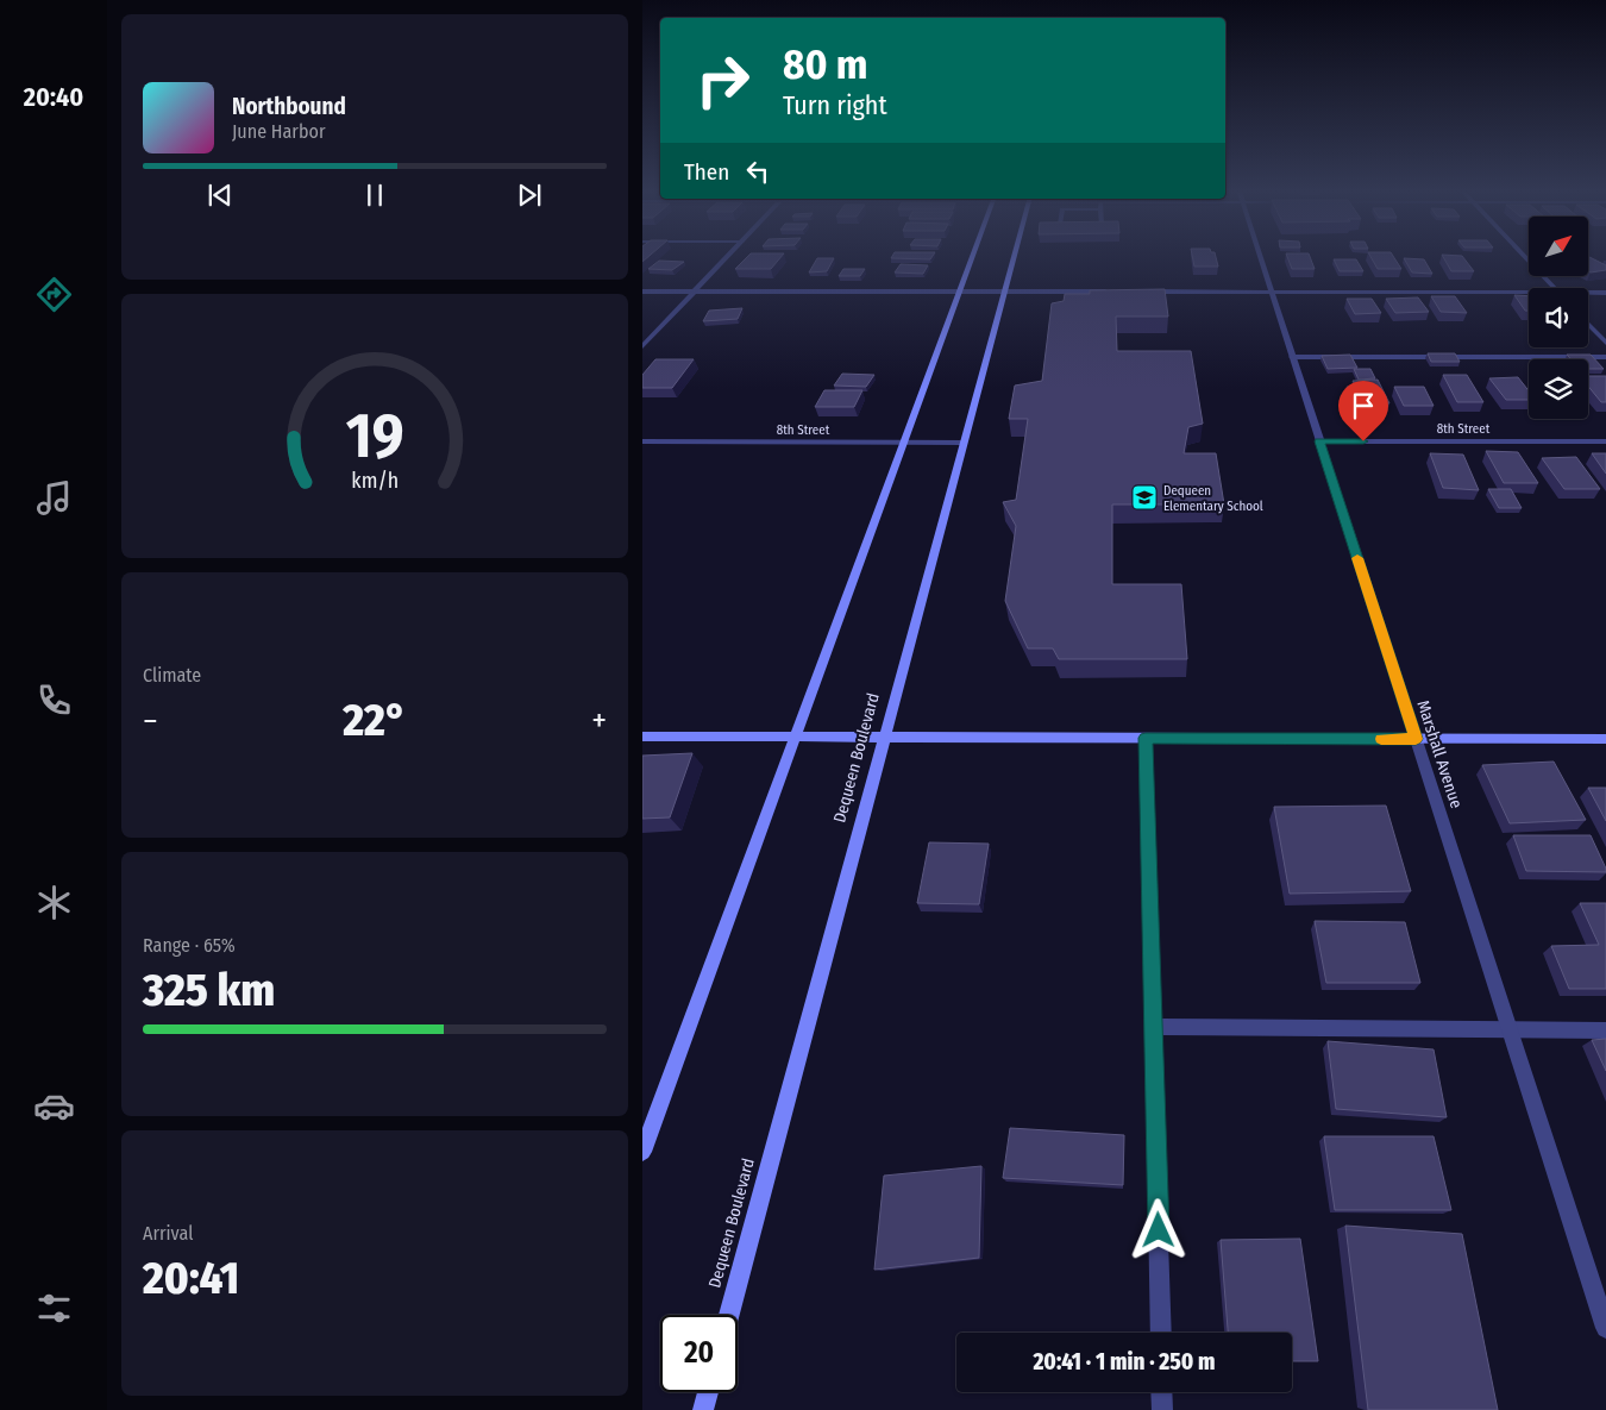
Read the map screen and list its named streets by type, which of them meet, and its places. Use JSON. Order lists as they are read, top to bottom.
{
  "streets": {
    "street": ["8th Street", "Marshall Avenue", "Dequeen Boulevard"]
  },
  "crossings": [
    ["8th Street", "Marshall Avenue"],
    ["8th Street", "Dequeen Boulevard"]
  ],
  "places": {
    "school or university": ["Dequeen Elementary School"]
  },
  "north": "top right",
  "page": {
    "tabs": "20:40",
    "turn": ["80 m", "Turn right"],
    "song": ["Northbound", "June Harbor"],
    "then": "Then",
    "tile": [
      "Climate",
      ["Range · 65%", "325 km"],
      ["Arrival", "20:41"]
    ],
    "heat": ["−", "22°", "+"],
    "limit": "20",
    "trip": "20:41 · 1 min · 250 m",
    "gauge": ["19", "km/h"]
  }
}
